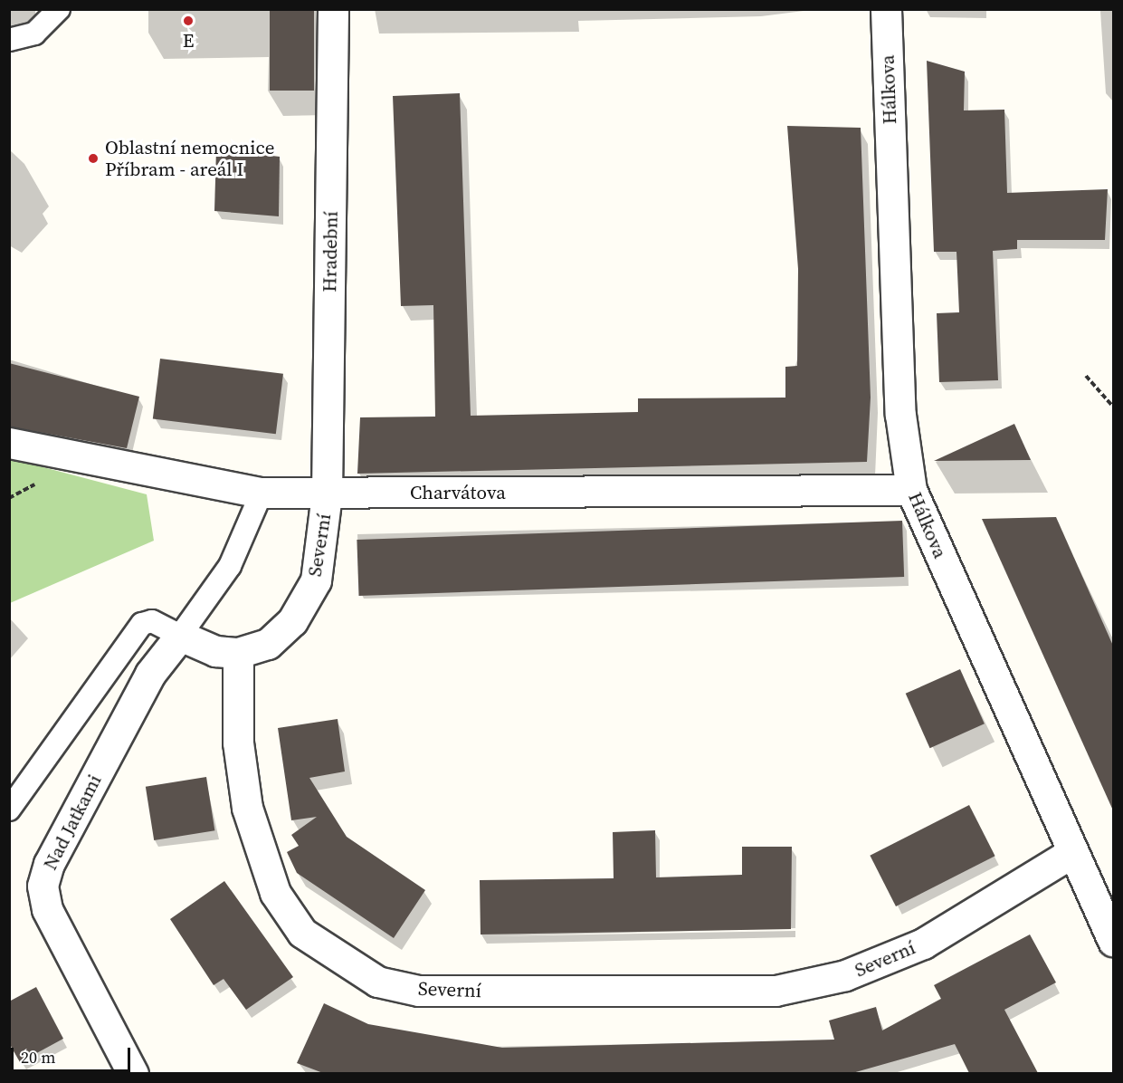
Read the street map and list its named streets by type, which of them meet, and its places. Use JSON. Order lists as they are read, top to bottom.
{
  "streets": {
    "street": [
      "Hálkova",
      "Hradební",
      "Charvátova",
      "Severní",
      "Nad Jatkami"
    ]
  },
  "crossings": [
    ["Hálkova", "Charvátova"],
    ["Hálkova", "Severní"],
    ["Hradební", "Charvátova"],
    ["Hradební", "Severní"],
    ["Charvátova", "Severní"]
  ],
  "places": ["E", "Oblastní nemocnice Příbram - areál I"],
  "scale_bar": "20 m"
}
